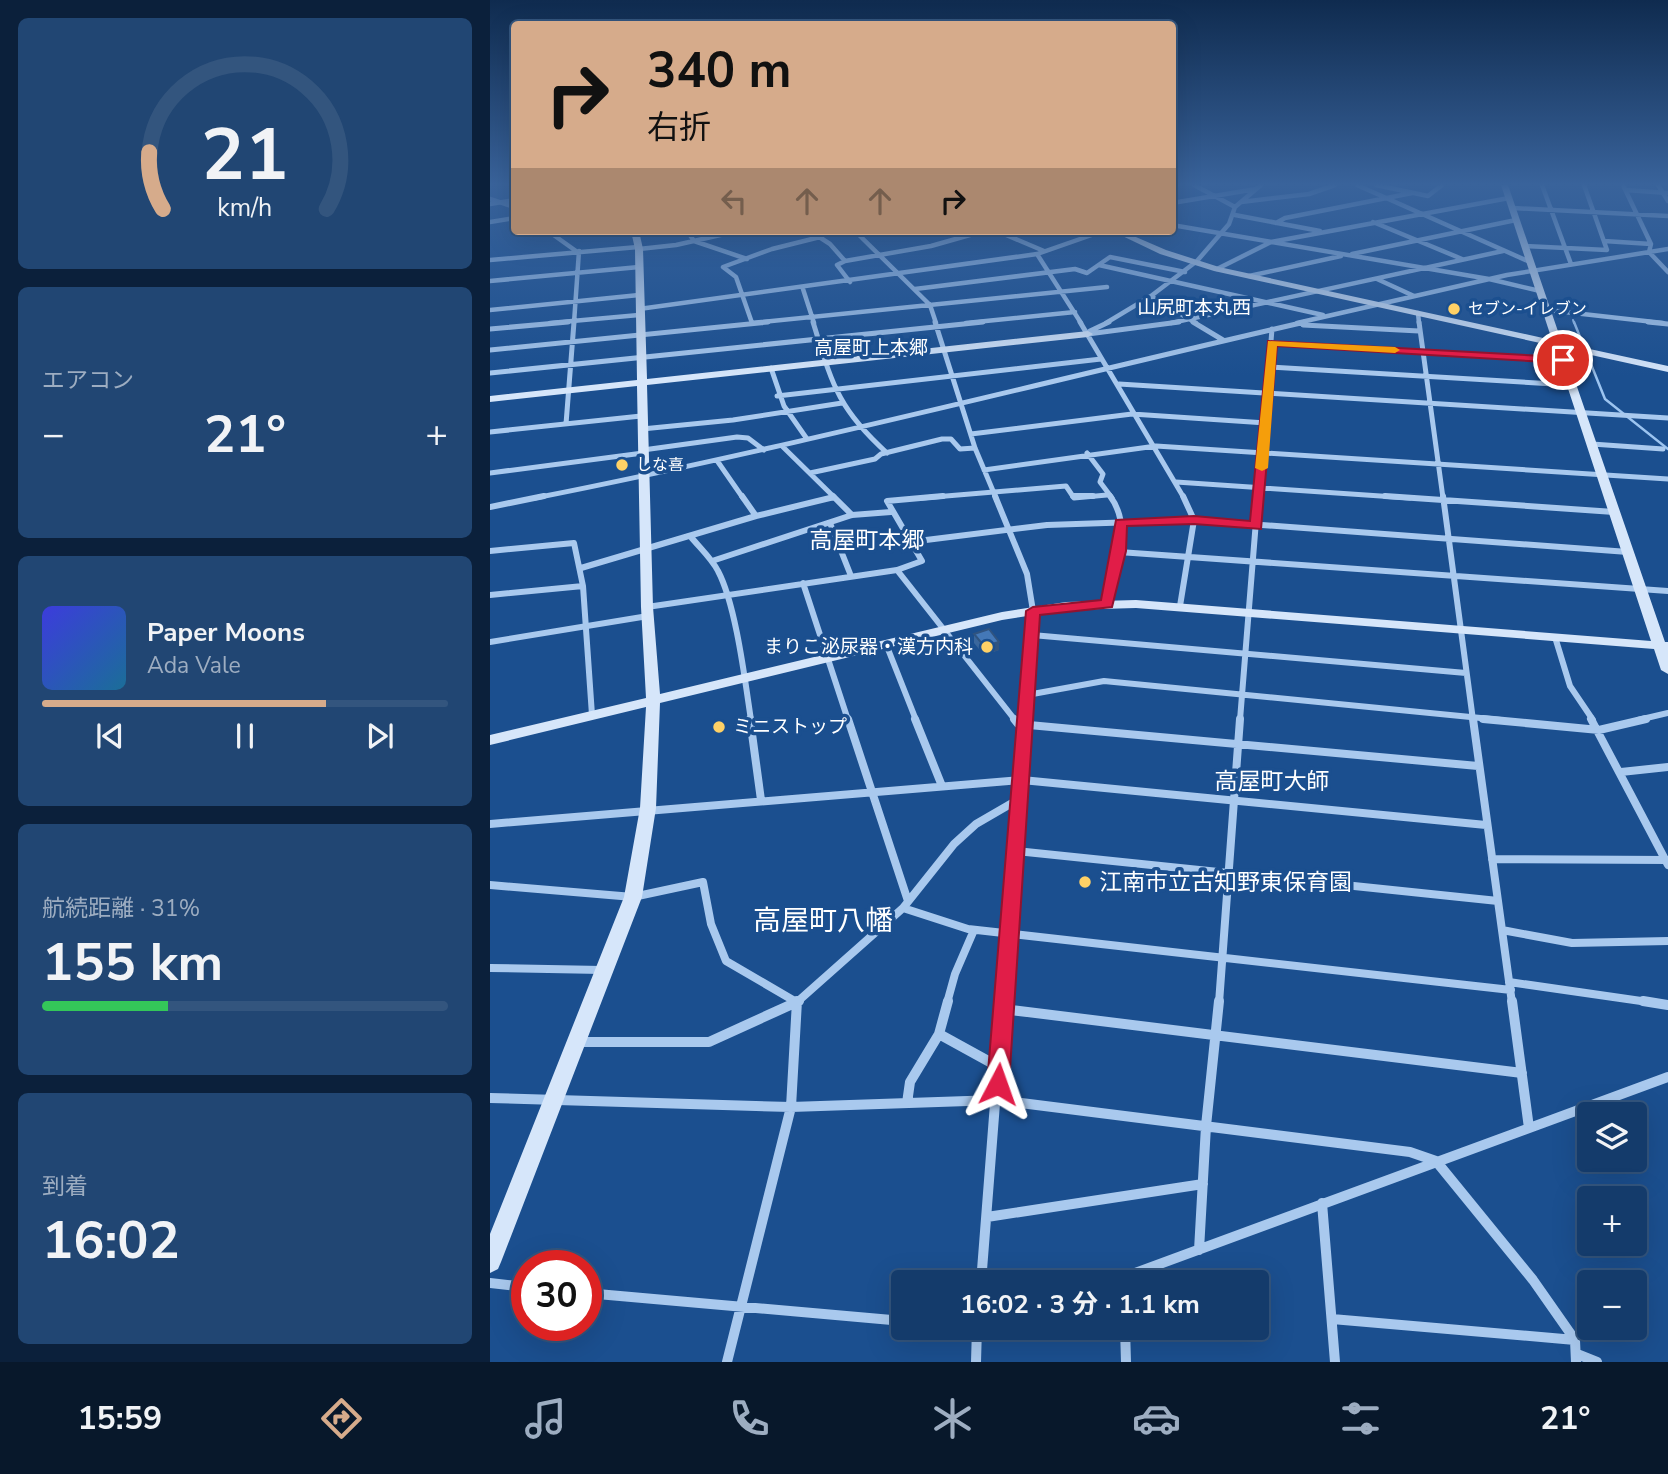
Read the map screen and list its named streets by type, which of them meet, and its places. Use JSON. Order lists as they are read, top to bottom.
{
  "districts": [
    "山尻町本丸西",
    "高屋町上本郷",
    "高屋町本郷",
    "高屋町大師",
    "高屋町八幡"
  ],
  "places": [
    "セブン-イレブン",
    "しな喜",
    "まりこ泌尿器・漢方内科",
    "ミニストップ",
    "江南市立古知野東保育園"
  ],
  "page": {
    "turn": ["340 m", "右折"],
    "tile": [
      "エアコン",
      ["航続距離 · 31%", "155 km"],
      ["到着", "16:02"]
    ],
    "heat": ["−", "21°", "+"],
    "song": ["Paper Moons", "Ada Vale"],
    "map_buttons": ["+", "−"],
    "limit": "30",
    "trip": "16:02 · 3 分 · 1.1 km",
    "tabs": ["15:59", "21°"],
    "gauge": ["21", "km/h"]
  }
}
